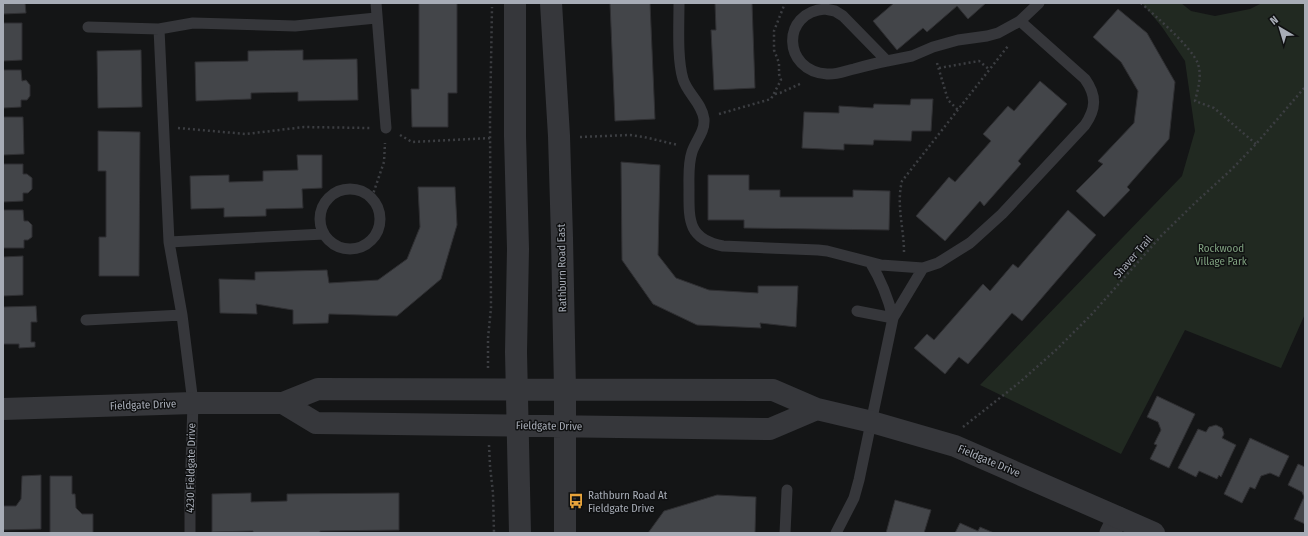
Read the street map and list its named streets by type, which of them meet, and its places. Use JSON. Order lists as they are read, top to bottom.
{
  "streets": {
    "street": ["Rathburn Road East", "Fieldgate Drive"],
    "lane": ["4230 Fieldgate Drive"],
    "path": ["Shaver Trail"]
  },
  "crossings": [
    ["Rathburn Road East", "Fieldgate Drive"],
    ["Fieldgate Drive", "4230 Fieldgate Drive"]
  ],
  "parks": ["Rockwood Village Park"],
  "places": {
    "bus stop": ["Rathburn Road At Fieldgate Drive"]
  },
  "north": "top left"
}
